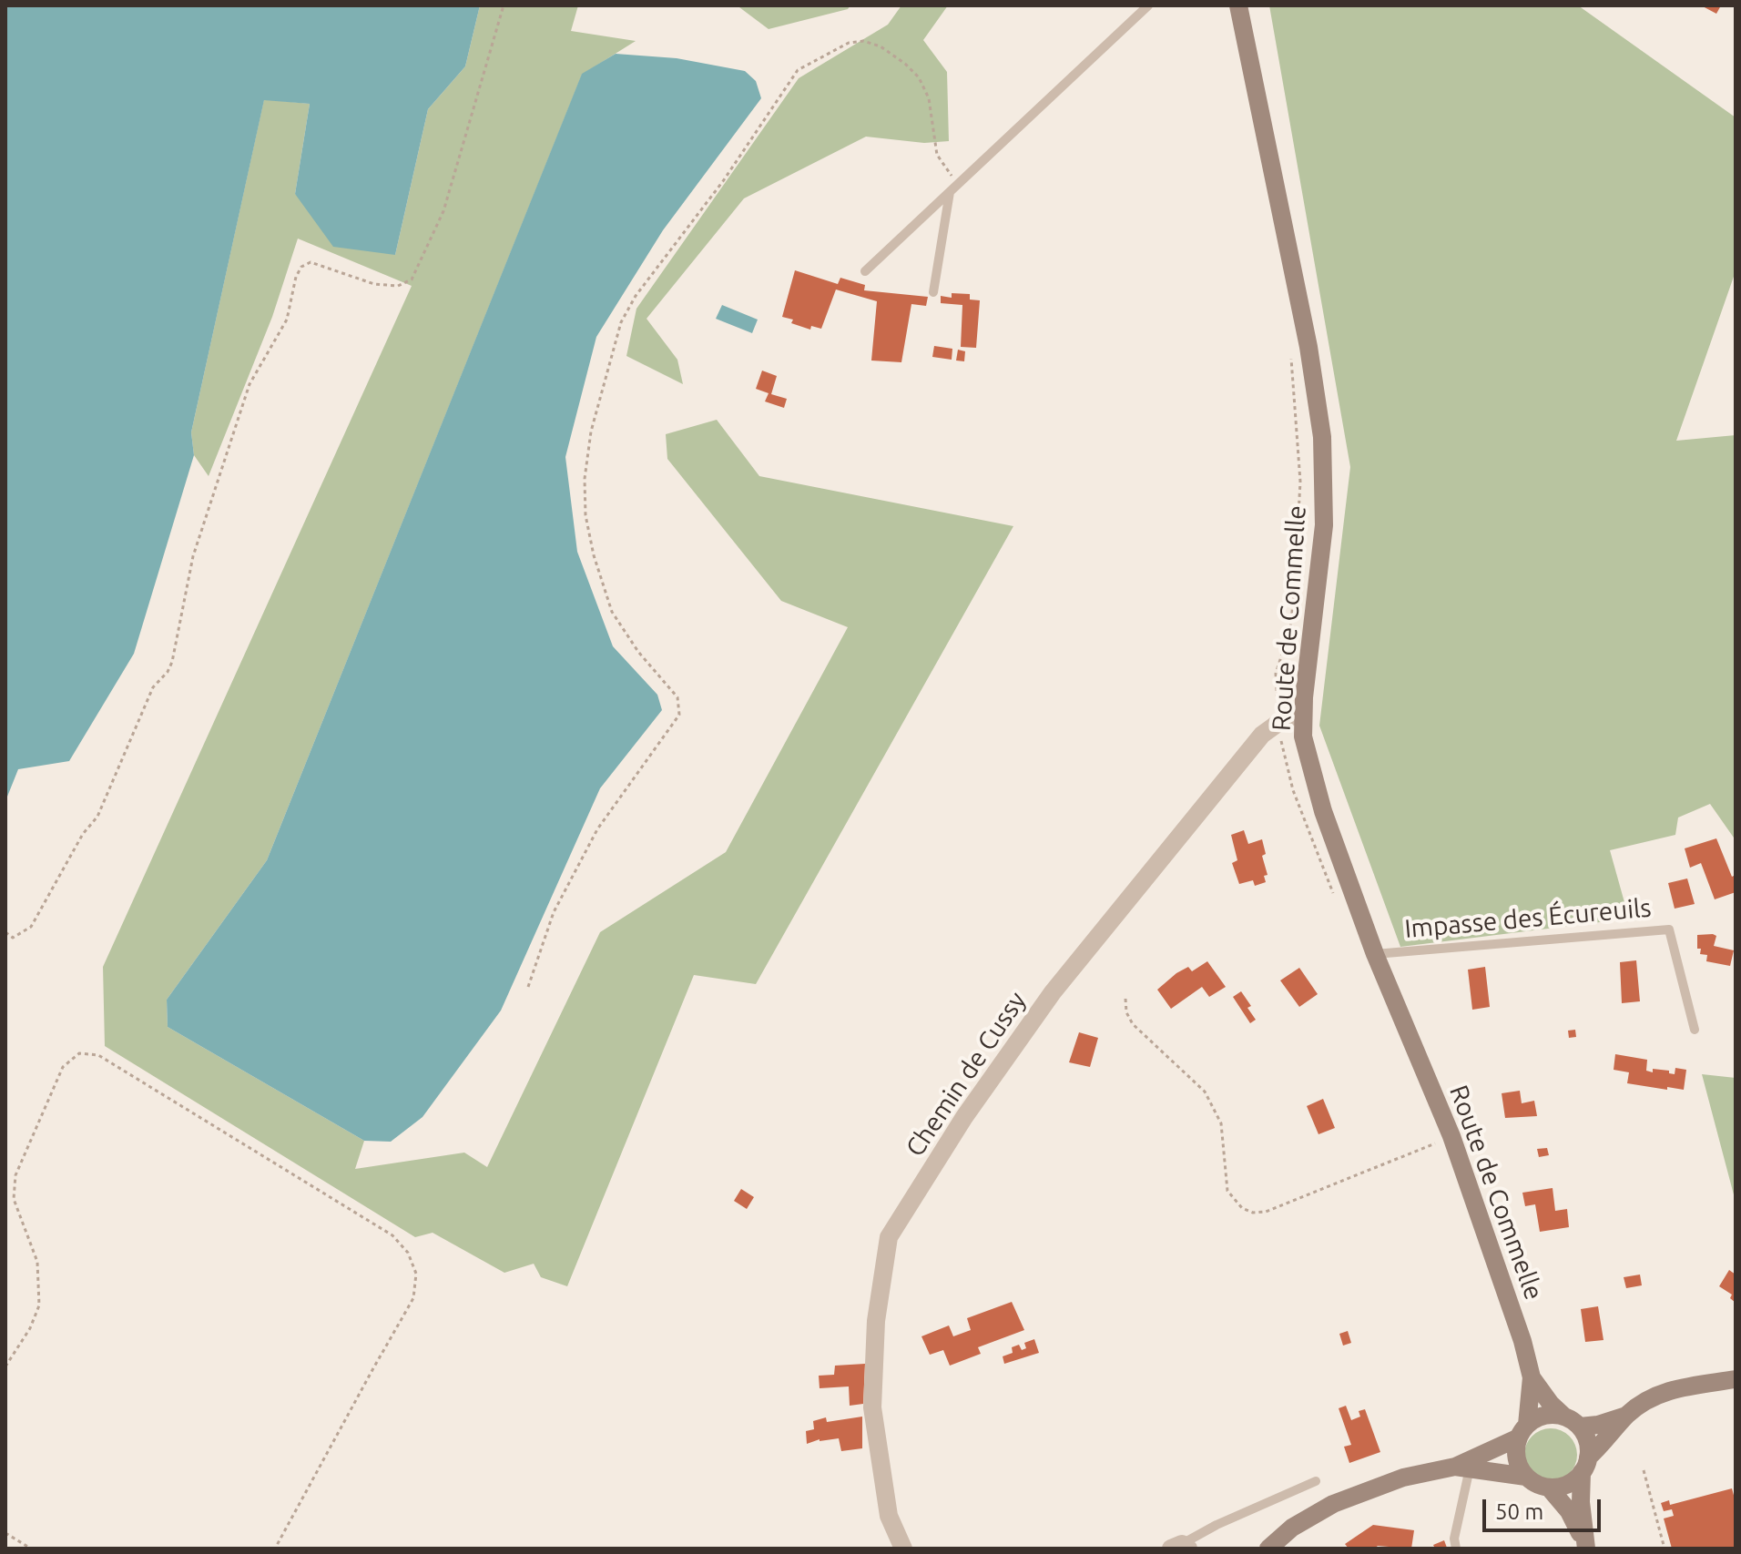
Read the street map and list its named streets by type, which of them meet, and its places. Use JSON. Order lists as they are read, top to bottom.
{
  "streets": {
    "street": ["Route de Commelle", "Chemin de Cussy"],
    "lane": ["Impasse des Écureuils"]
  },
  "crossings": [
    ["Route de Commelle", "Impasse des Écureuils"],
    ["Route de Commelle", "Chemin de Cussy"]
  ],
  "scale_bar": "50 m"
}
